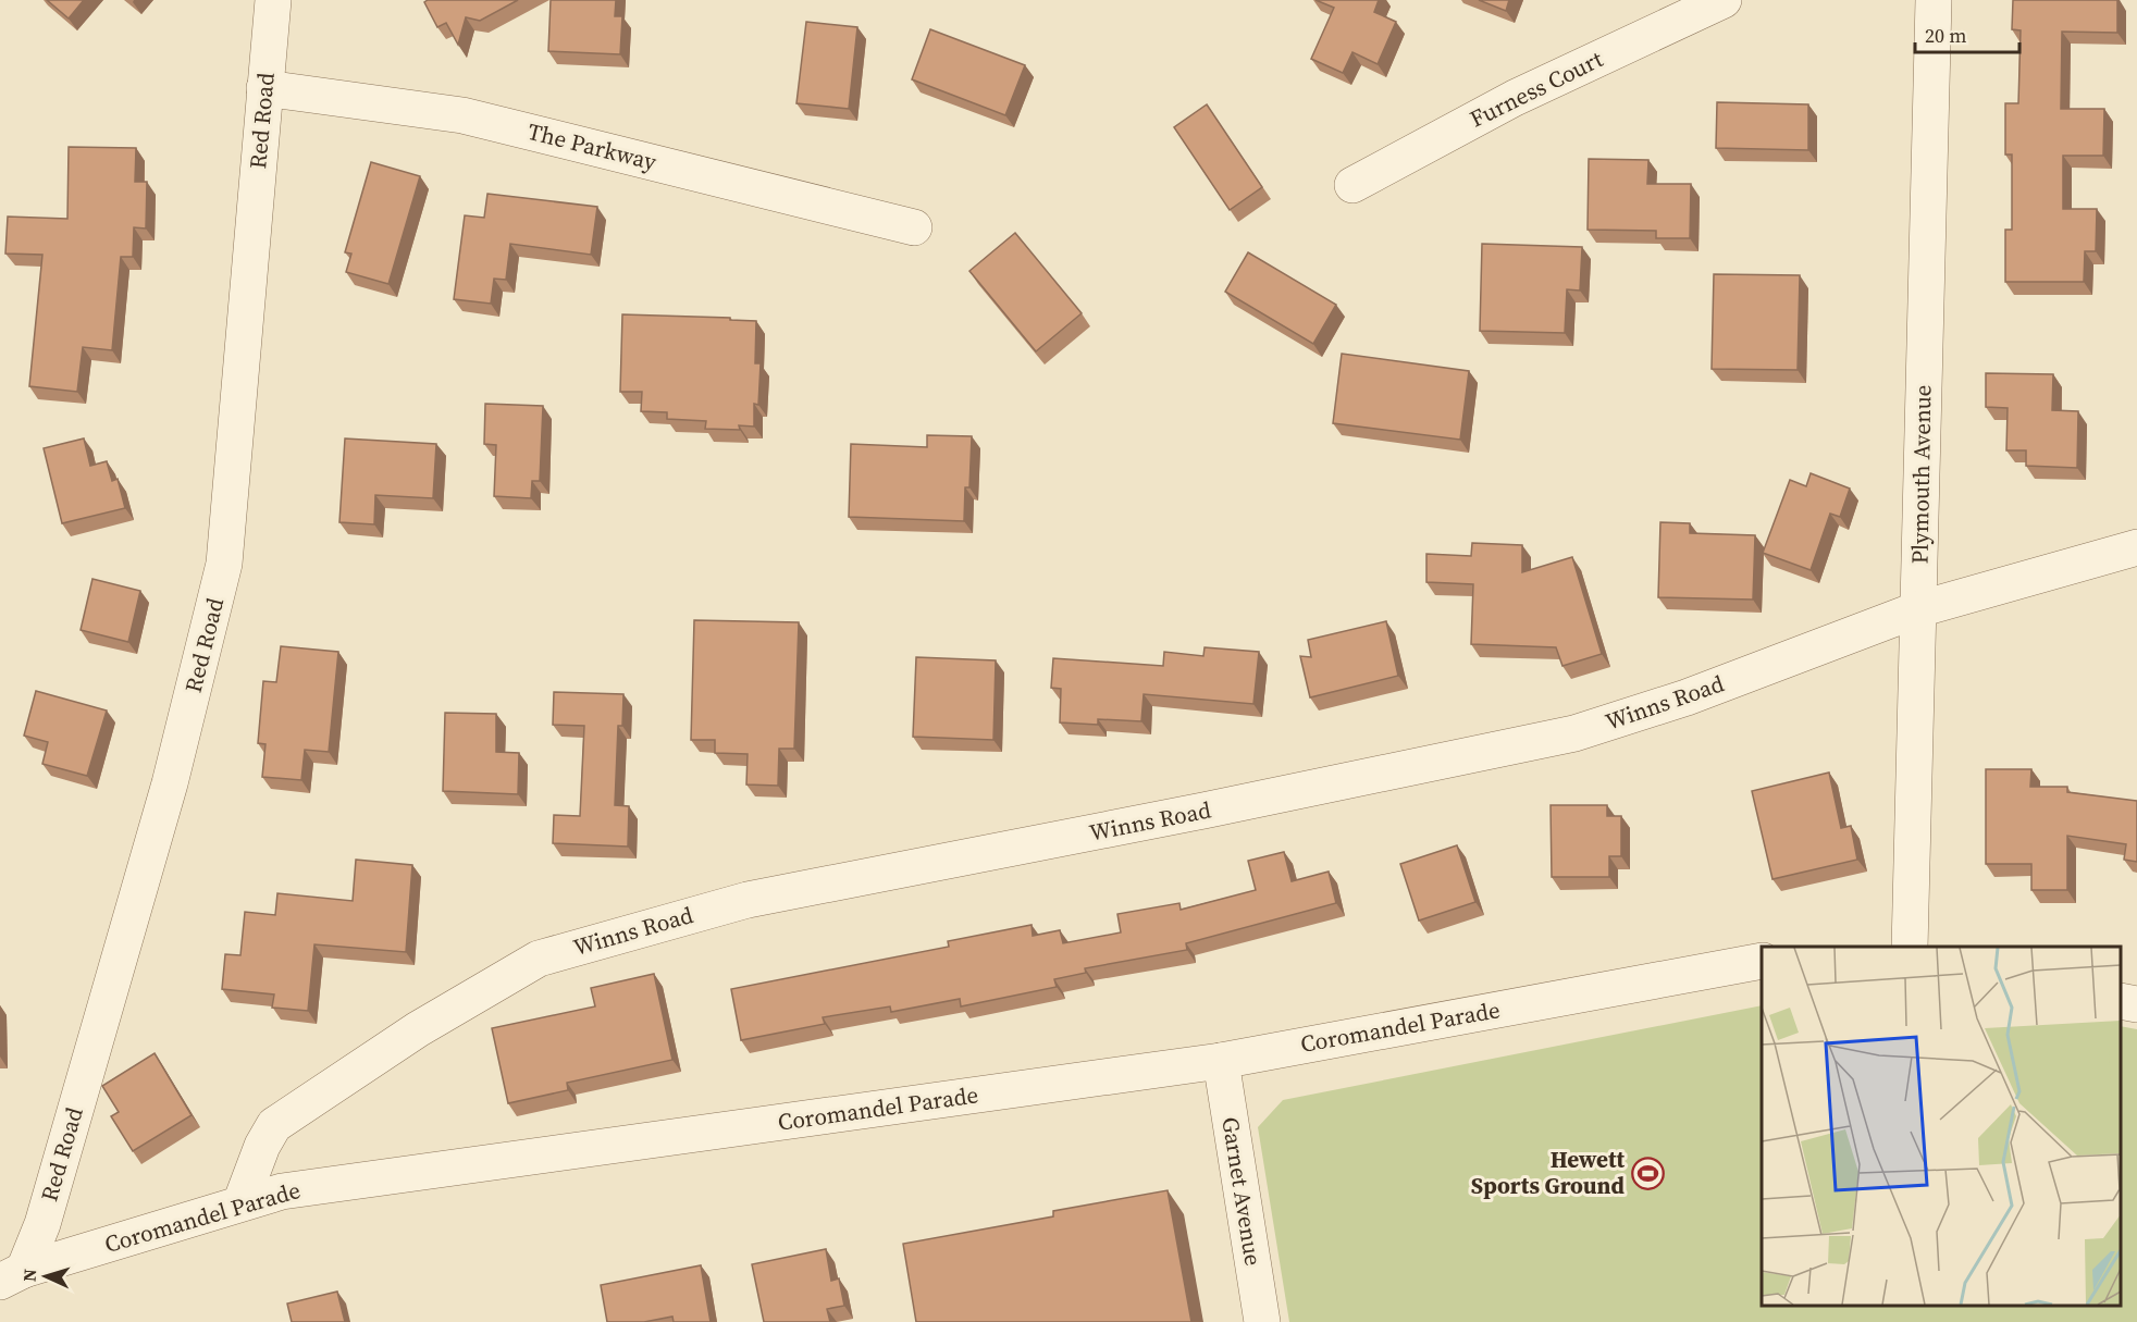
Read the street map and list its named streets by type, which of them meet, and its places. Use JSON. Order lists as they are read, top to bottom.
{
  "streets": {
    "street": [
      "Furness Court",
      "Red Road",
      "The Parkway",
      "Plymouth Avenue",
      "Winns Road",
      "Coromandel Parade",
      "Garnet Avenue"
    ]
  },
  "crossings": [
    ["Red Road", "The Parkway"],
    ["Red Road", "Coromandel Parade"],
    ["Plymouth Avenue", "Winns Road"],
    ["Winns Road", "Coromandel Parade"],
    ["Coromandel Parade", "Garnet Avenue"]
  ],
  "places": {
    "sports": ["Hewett Sports Ground"]
  },
  "scale_bar": "20 m",
  "north": "left"
}
